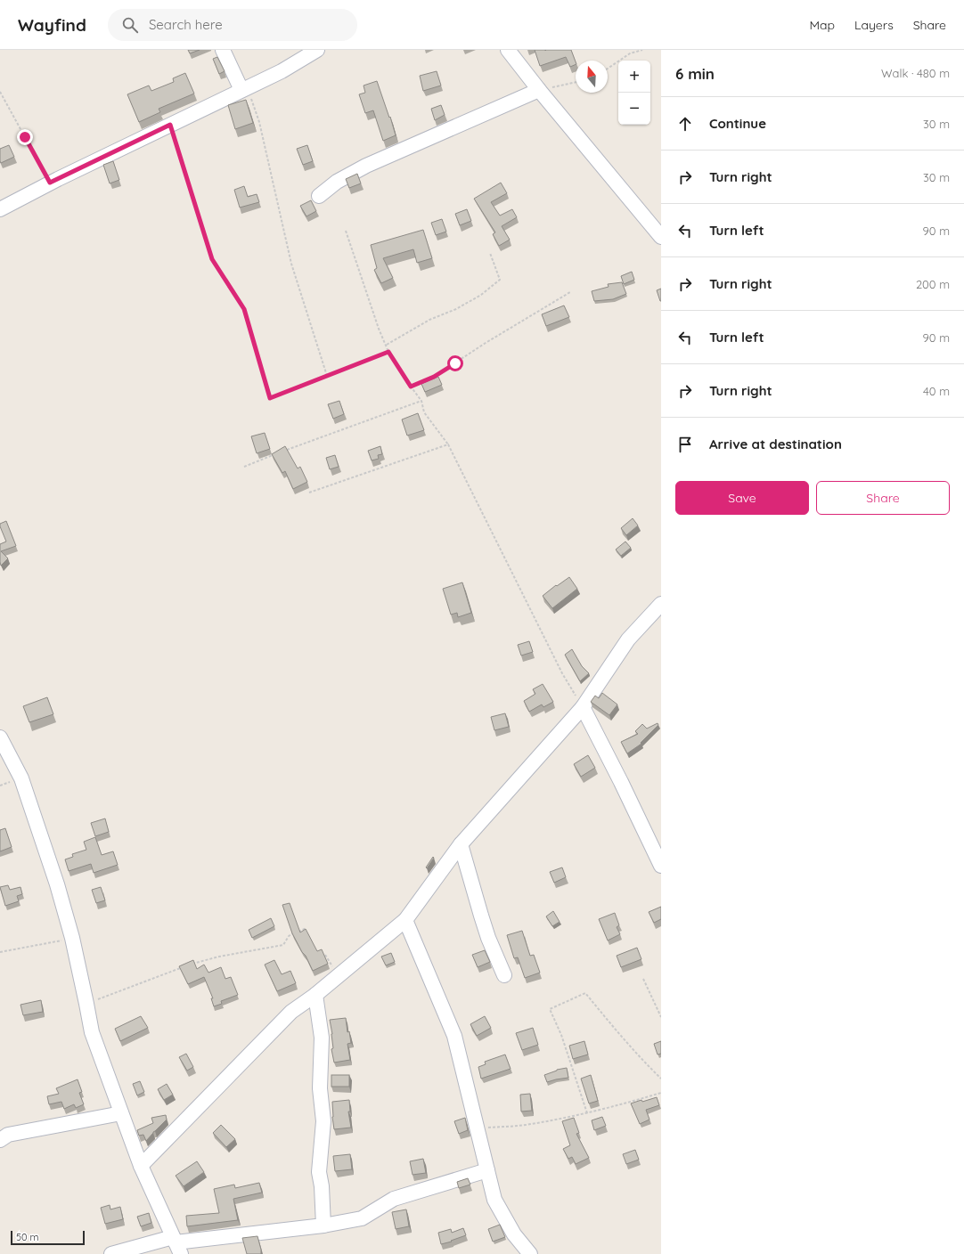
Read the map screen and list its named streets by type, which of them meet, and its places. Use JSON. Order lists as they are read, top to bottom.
{
  "scale_bar": "50 m",
  "north": "top",
  "page": {
    "header": "Wayfind",
    "search": "Search here",
    "nav": ["Map", "Layers", "Share"],
    "heading": ["6 min", "Walk · 480 m"],
    "map_buttons": ["+", "−"],
    "list": [
      ["Continue", "30 m"],
      ["Turn right", "30 m"],
      ["Turn left", "90 m"],
      ["Turn right", "200 m"],
      ["Turn left", "90 m"],
      ["Turn right", "40 m"],
      "Arrive at destination"
    ],
    "buttons": ["Save", "Share"],
    "scale": "50 m"
  }
}
